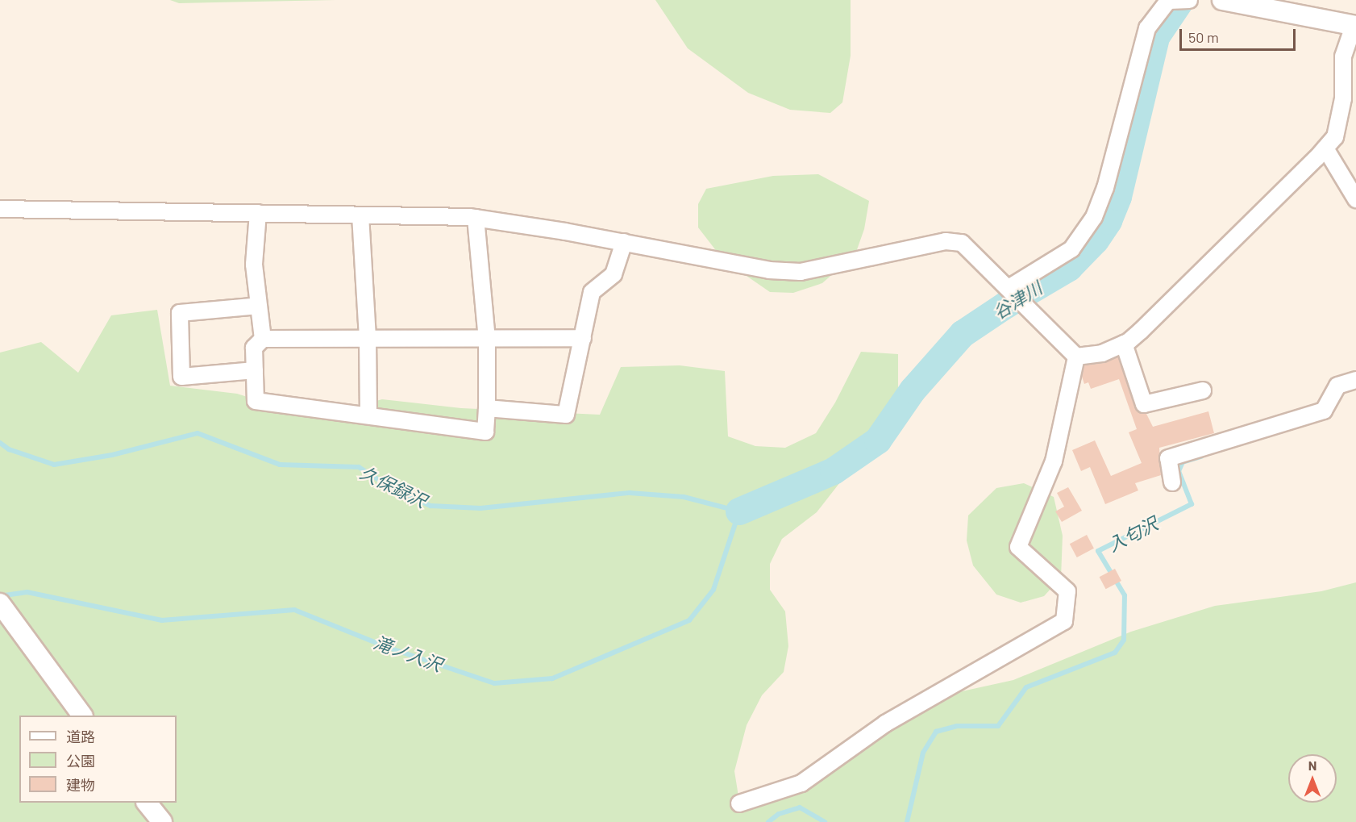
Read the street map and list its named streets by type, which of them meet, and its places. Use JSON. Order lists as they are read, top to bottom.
{
  "water": [
    "谷津川",
    "久保録沢",
    "入匂沢",
    "滝ノ入沢"
  ],
  "legend": ["道路", "公園", "建物"],
  "scale_bar": "50 m",
  "north": "top"
}
